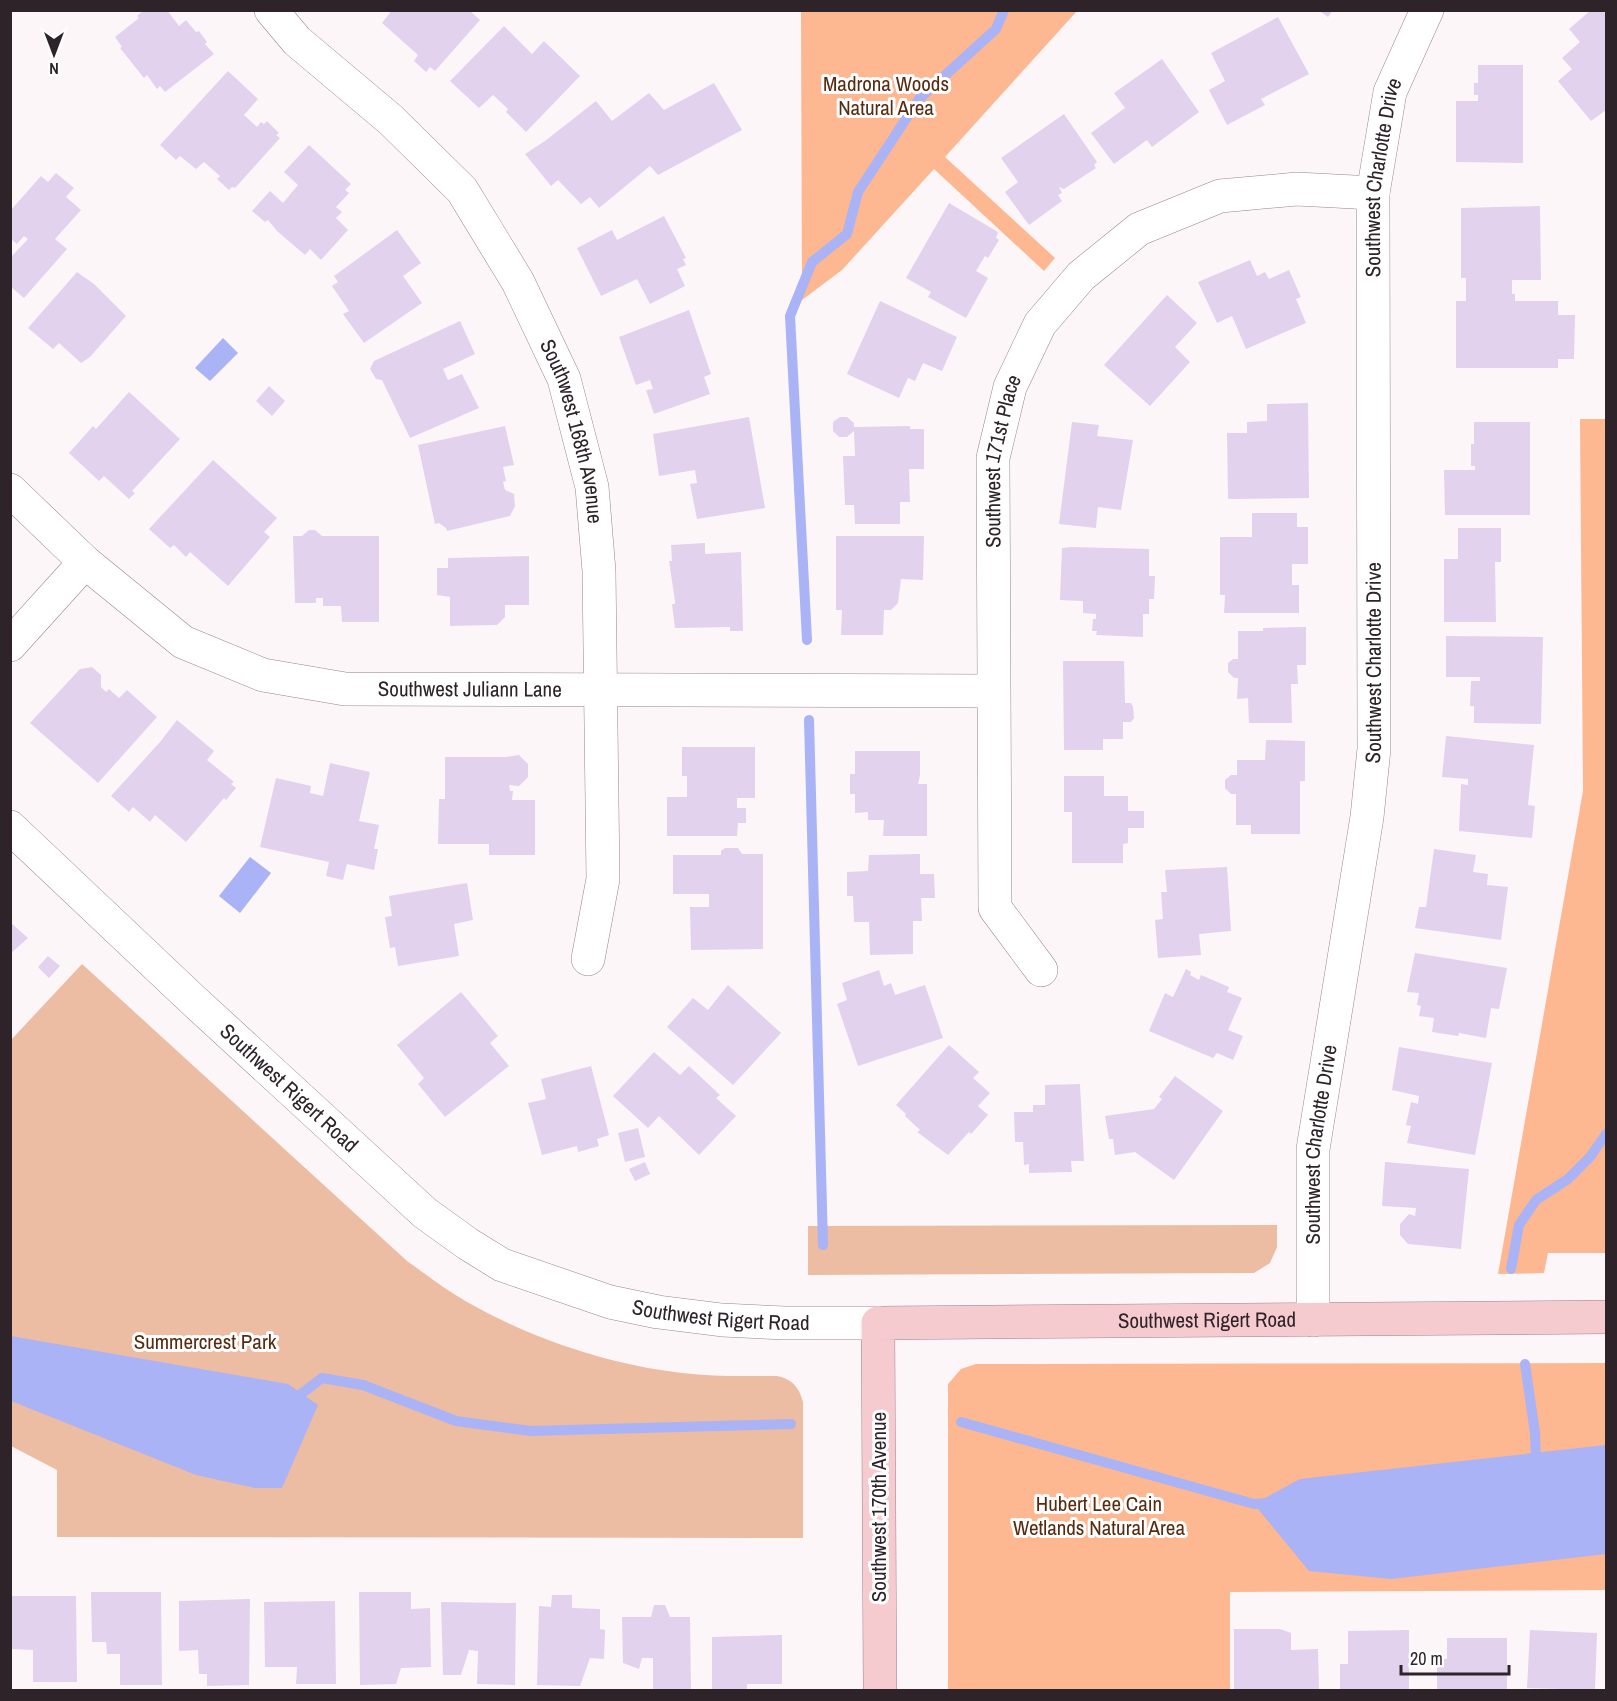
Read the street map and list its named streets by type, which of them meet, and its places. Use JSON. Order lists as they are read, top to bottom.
{
  "streets": {
    "main road": ["Southwest Rigert Road", "Southwest 170th Avenue"],
    "street": [
      "Southwest Charlotte Drive",
      "Southwest 168th Avenue",
      "Southwest 171st Place",
      "Southwest Juliann Lane"
    ]
  },
  "crossings": [
    ["Southwest Charlotte Drive", "Southwest 171st Place"],
    ["Southwest Charlotte Drive", "Southwest Rigert Road"],
    ["Southwest 168th Avenue", "Southwest Juliann Lane"],
    ["Southwest 171st Place", "Southwest Juliann Lane"],
    ["Southwest Rigert Road", "Southwest 170th Avenue"]
  ],
  "parks": ["Madrona Woods Natural Area", "Summercrest Park", "Hubert Lee Cain Wetlands Natural Area"],
  "scale_bar": "20 m",
  "north": "bottom"
}
